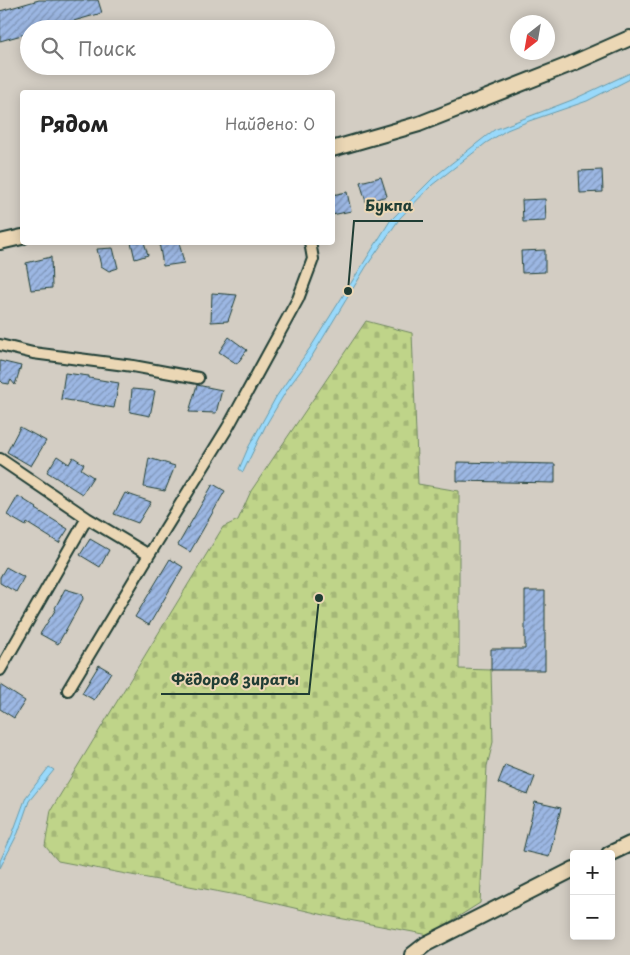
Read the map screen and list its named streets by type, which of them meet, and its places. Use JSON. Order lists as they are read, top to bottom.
{
  "places": ["Букпа", "Фёдоров зираты"],
  "north": "bottom left",
  "page": {
    "search": "Поиск",
    "heading": ["Рядом", "Найдено: 0"],
    "map_buttons": ["+", "−"]
  }
}
